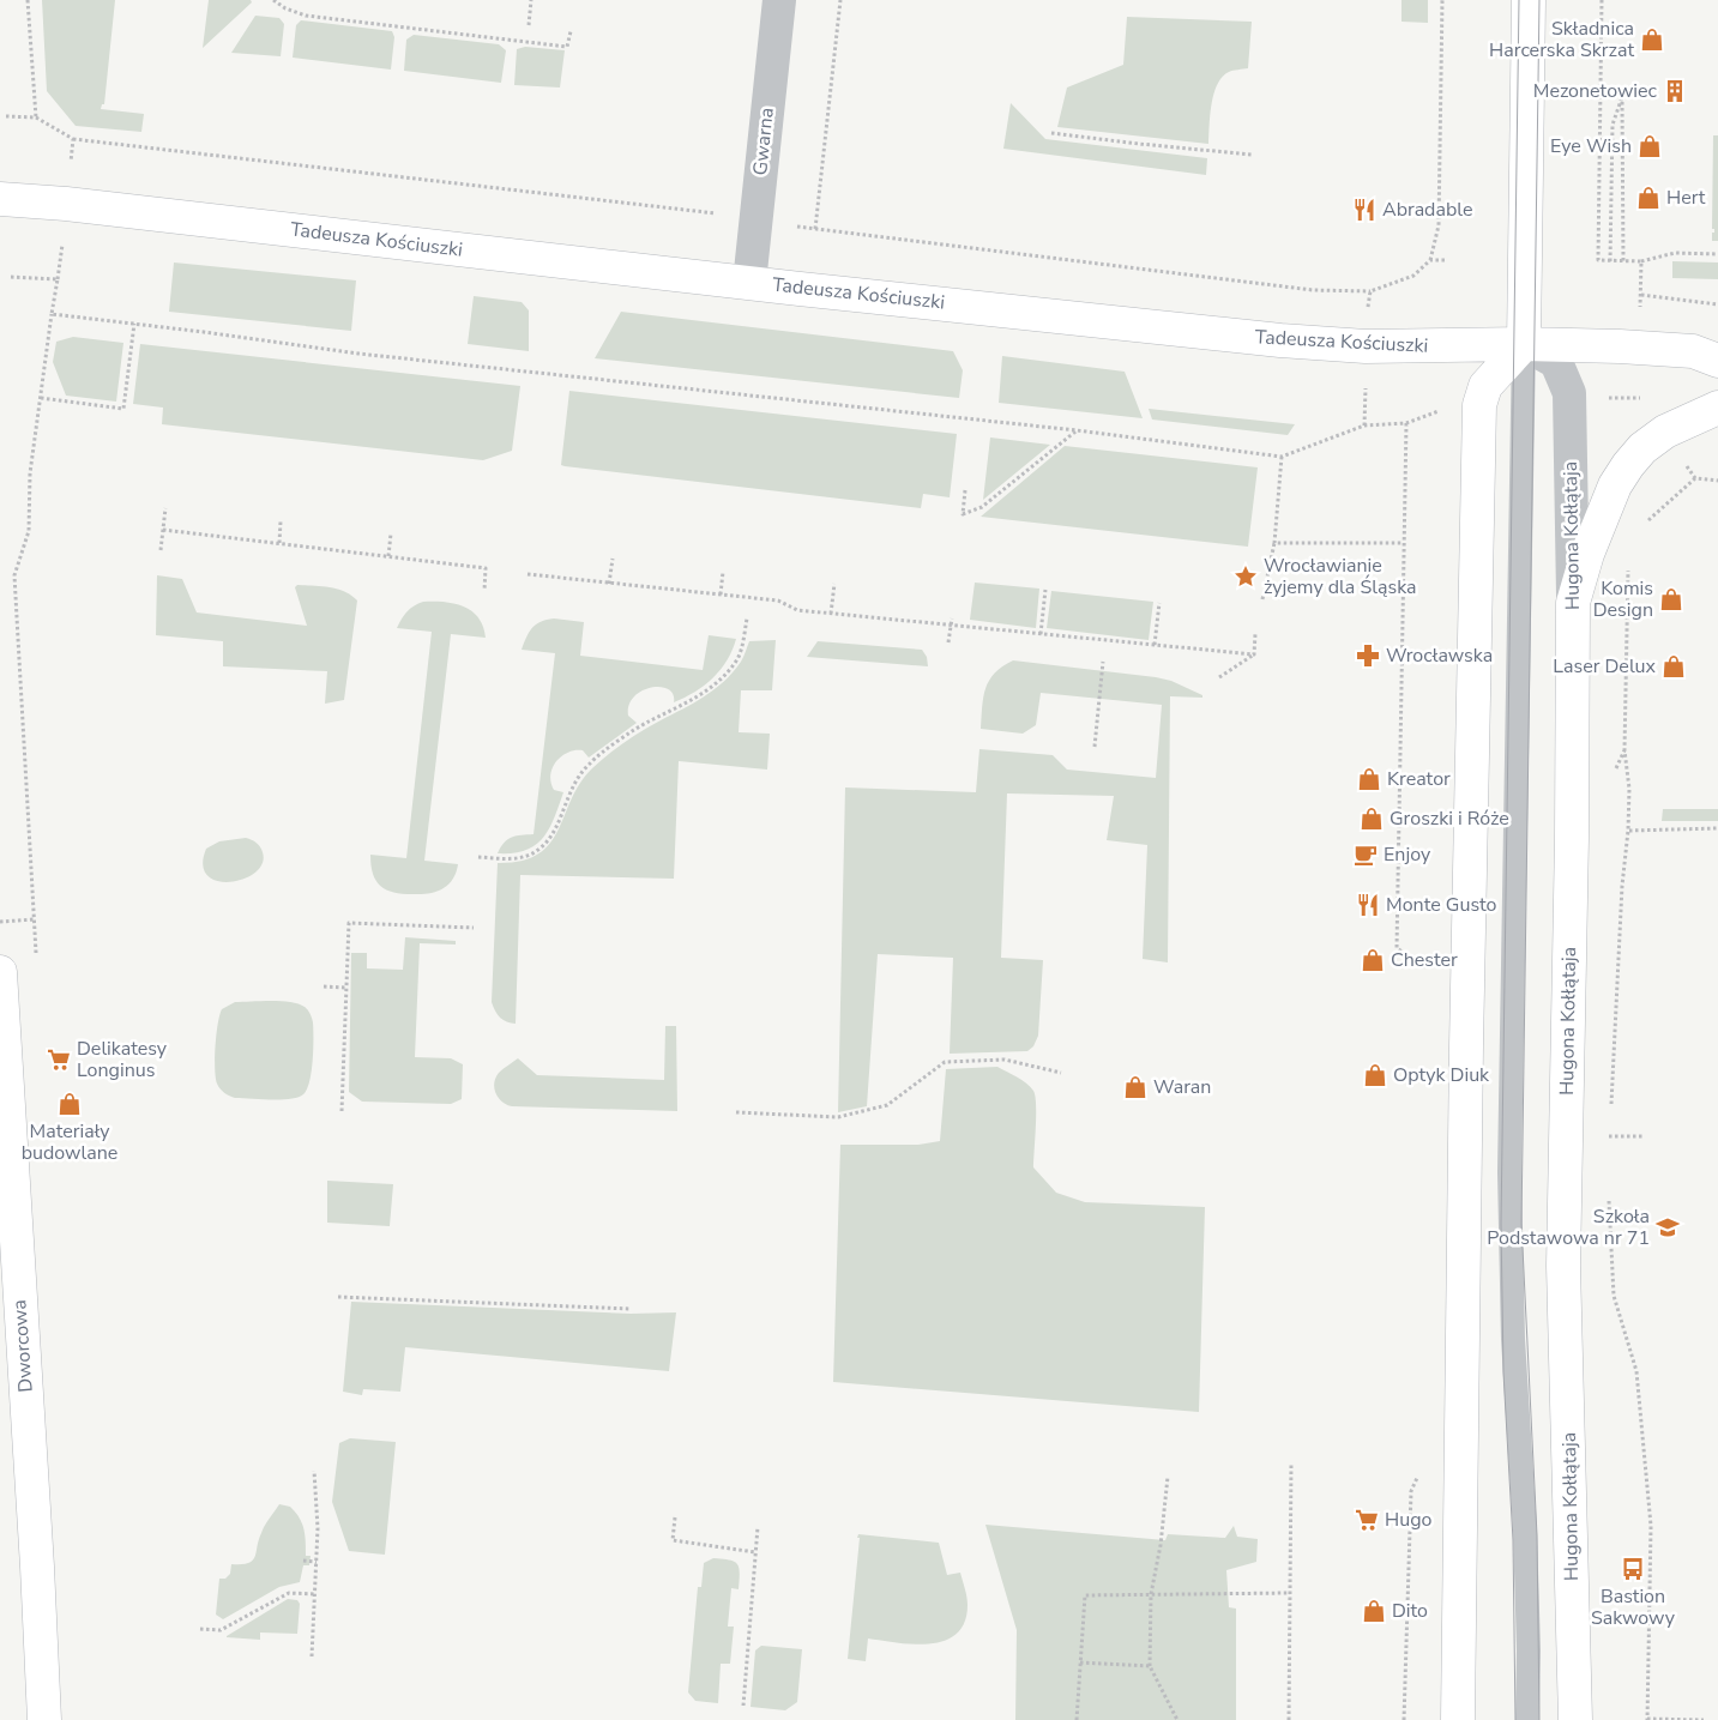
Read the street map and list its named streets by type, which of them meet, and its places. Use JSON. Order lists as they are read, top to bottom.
{
  "streets": {
    "street": [
      "Gwarna",
      "Tadeusza Kościuszki",
      "Hugona Kołłątaja",
      "Dworcowa"
    ]
  },
  "crossings": [
    ["Gwarna", "Tadeusza Kościuszki"],
    ["Tadeusza Kościuszki", "Hugona Kołłątaja"]
  ],
  "places": {
    "shop": [
      "Składnica Harcerska Skrzat",
      "Eye Wish",
      "Hert",
      "Komis Design",
      "Laser Delux",
      "Kreator",
      "Groszki i Róże",
      "Chester",
      "Optyk Diuk",
      "Waran",
      "Materiały budowlane",
      "Dito"
    ],
    "building": ["Mezonetowiec"],
    "restaurant": ["Abradable", "Monte Gusto"],
    "place": ["Wrocławianie żyjemy dla Śląska"],
    "pharmacy": ["Wrocławska"],
    "cafe": ["Enjoy"],
    "supermarket": ["Delikatesy Longinus", "Hugo"],
    "school or university": ["Szkoła Podstawowa nr 71"],
    "bus stop": ["Bastion Sakwowy"]
  }
}
